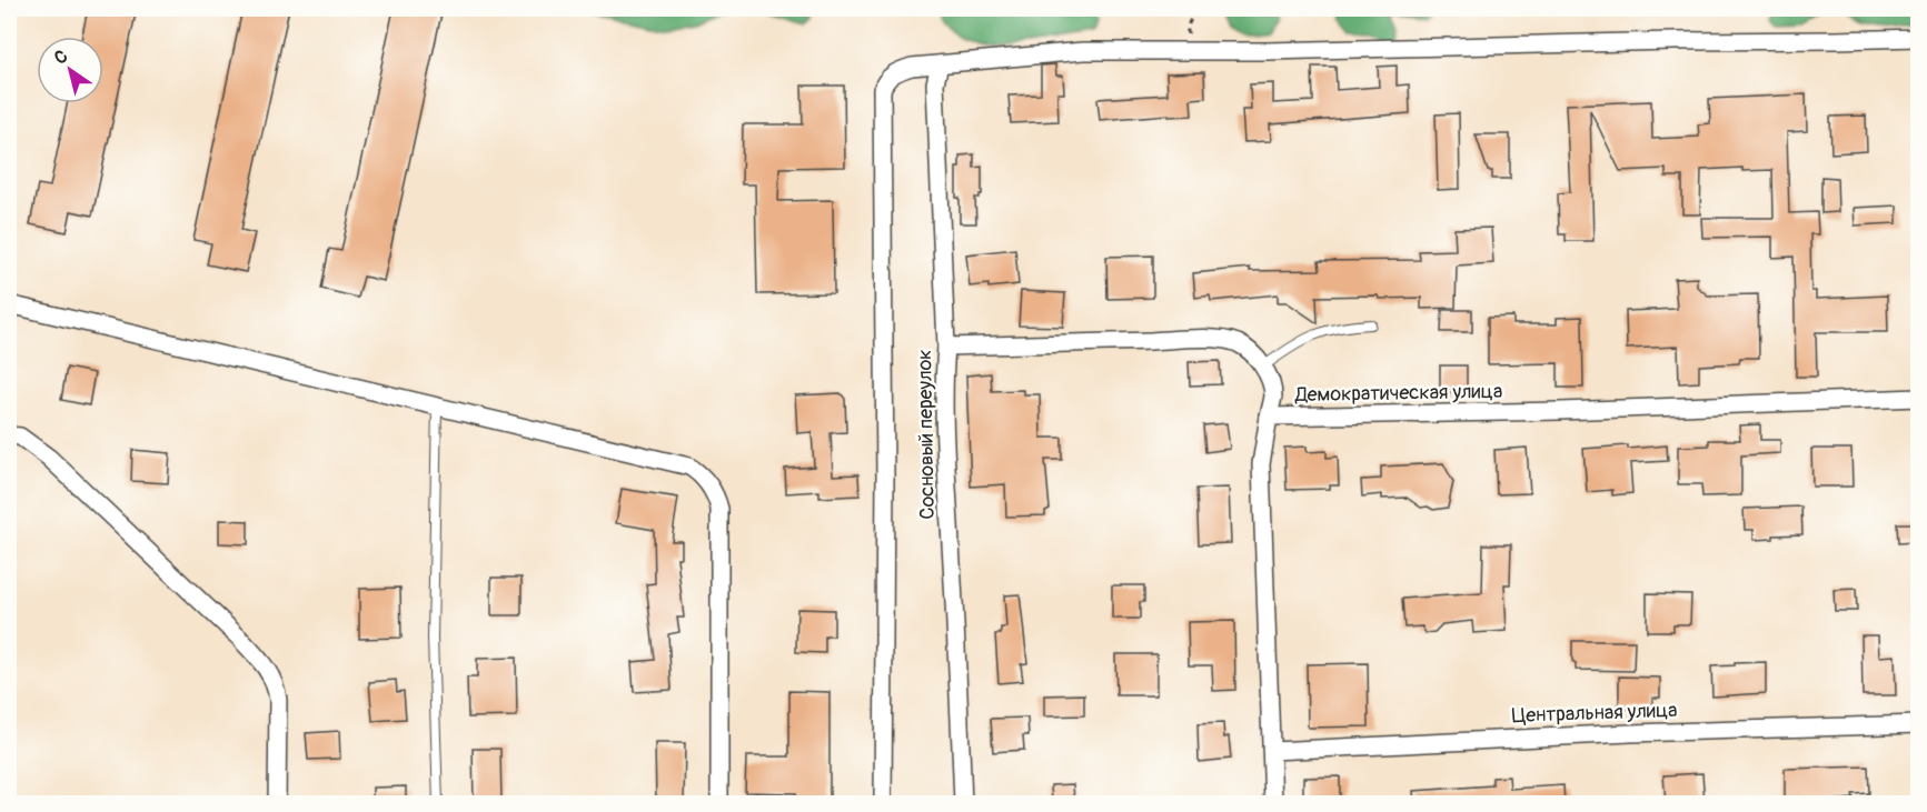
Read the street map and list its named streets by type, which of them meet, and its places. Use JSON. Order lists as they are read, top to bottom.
{
  "streets": {
    "street": ["Демократическая улица", "Сосновый переулок", "Центральная улица"]
  },
  "crossings": [
    ["Демократическая улица", "Центральная улица"]
  ],
  "north": "top left"
}
